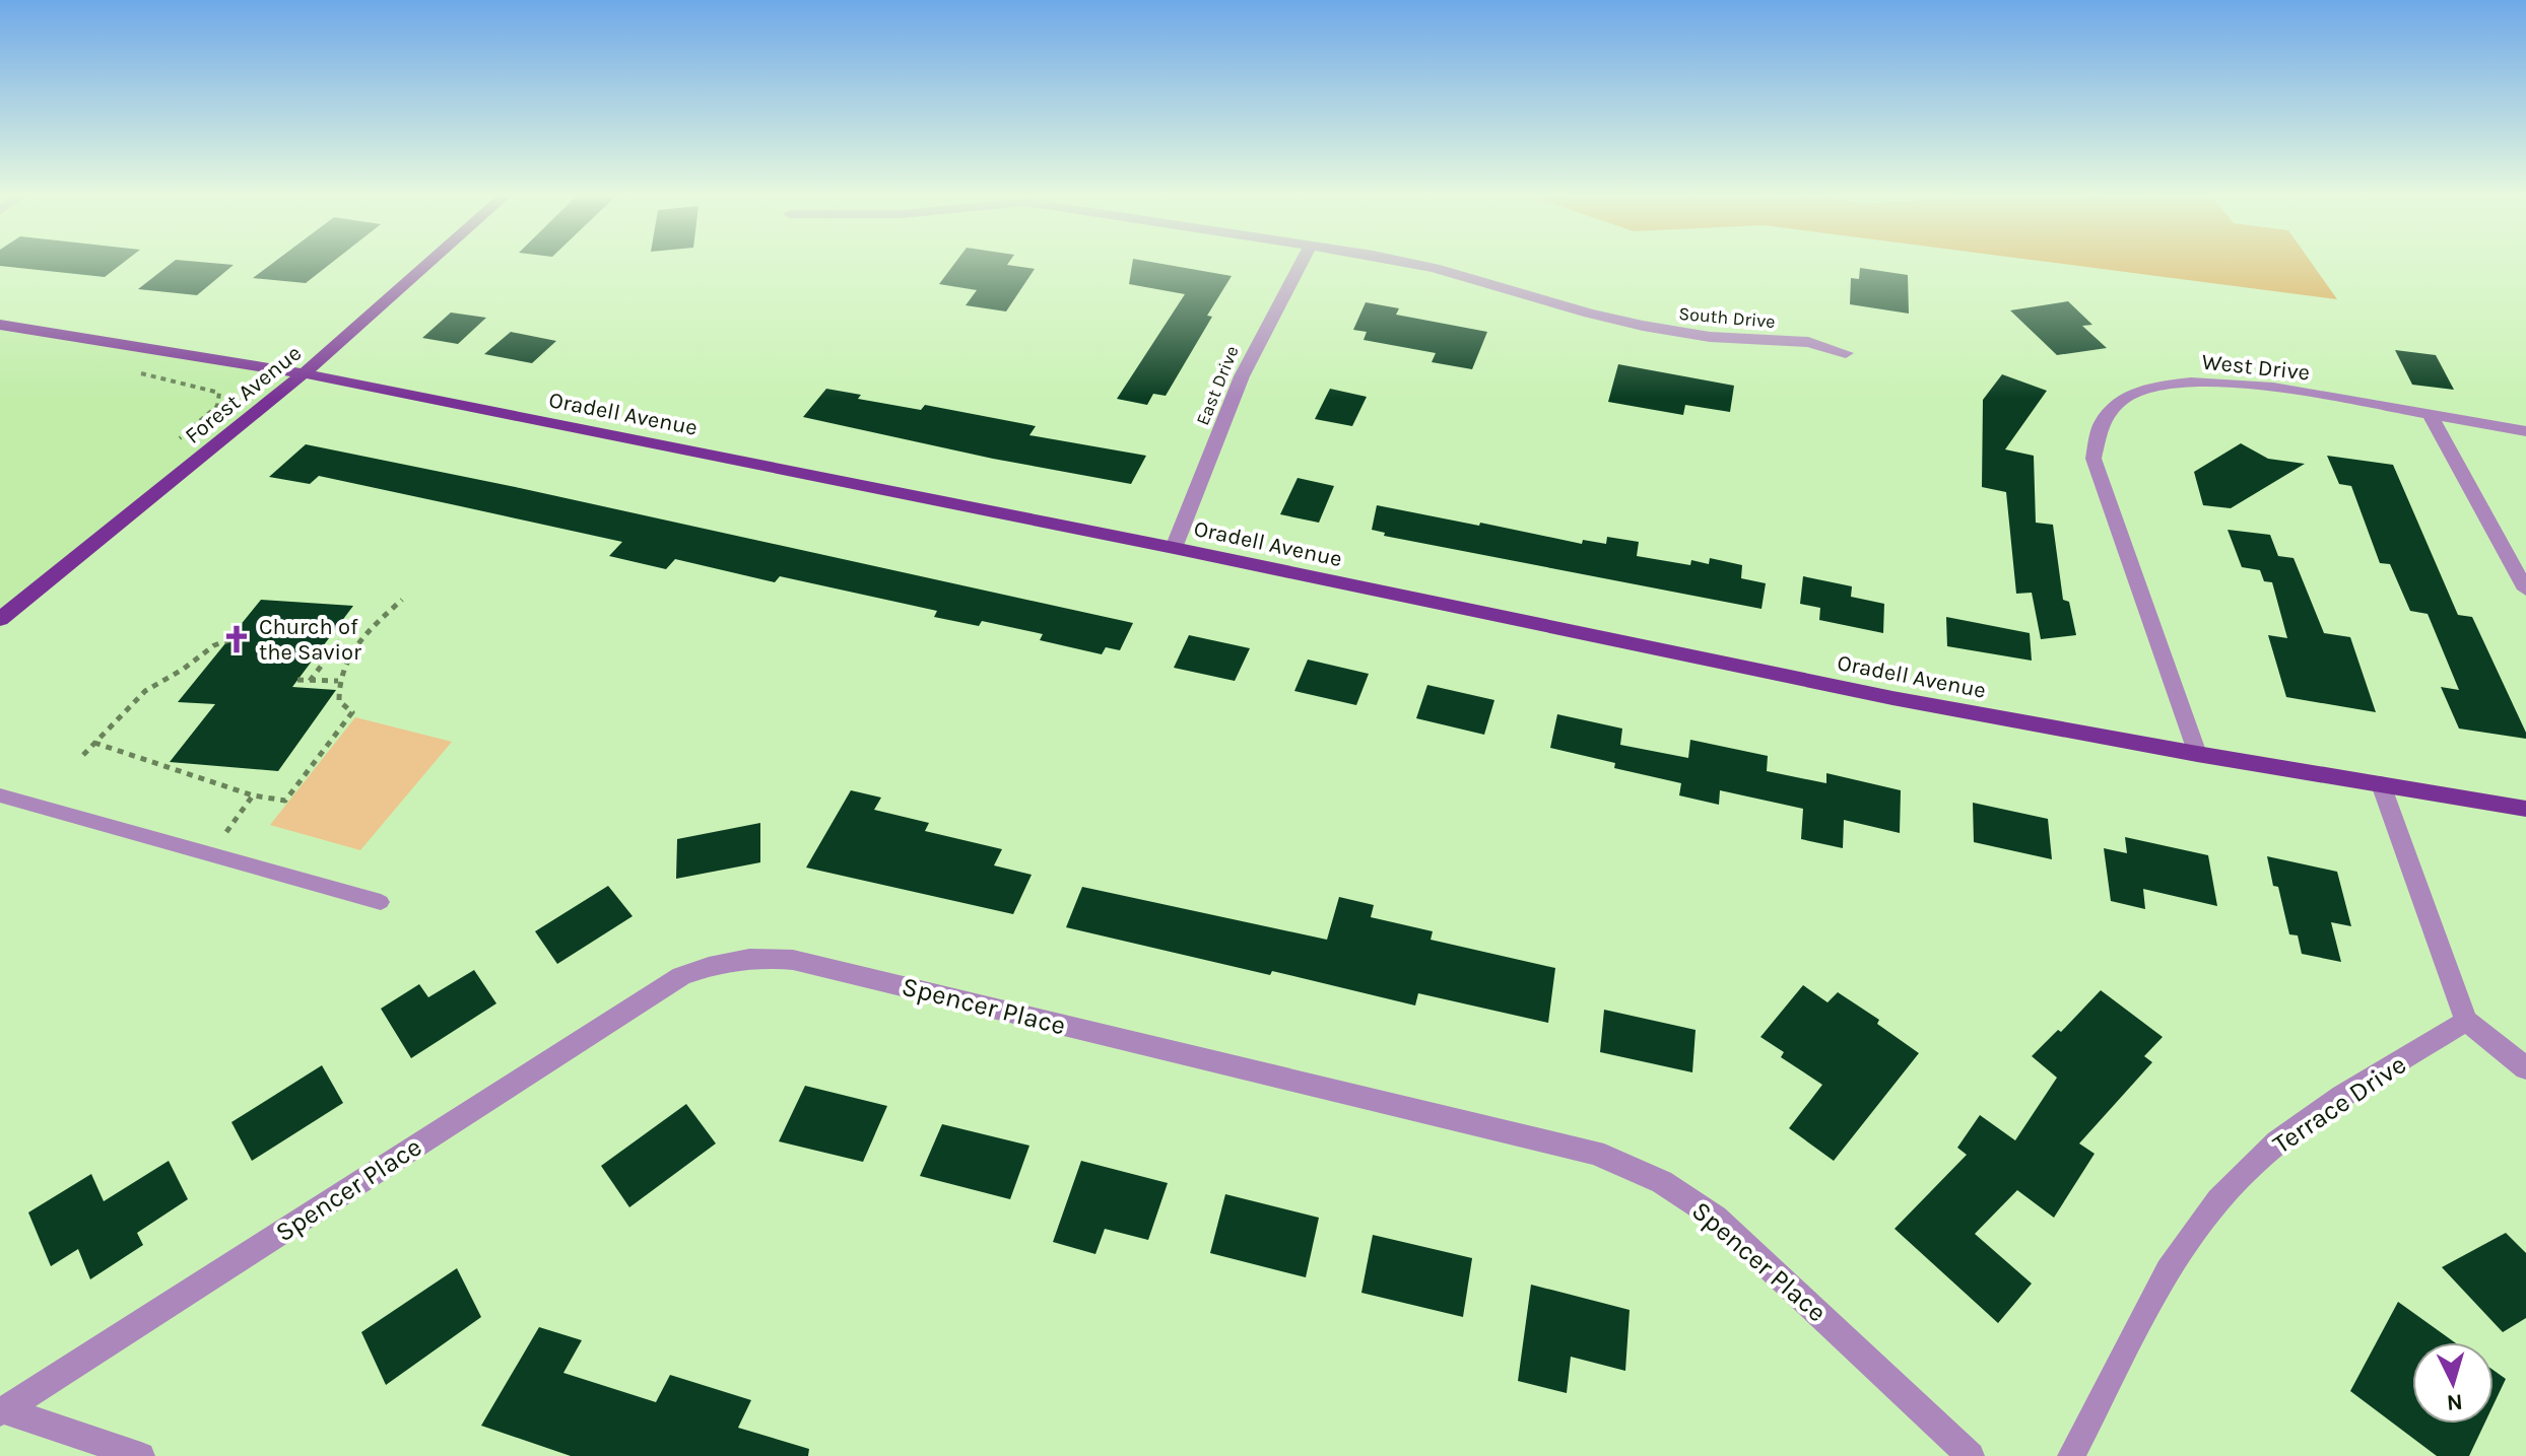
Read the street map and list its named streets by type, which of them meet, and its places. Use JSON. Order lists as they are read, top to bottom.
{
  "streets": {
    "main road": ["Forest Avenue", "Oradell Avenue"],
    "street": [
      "South Drive",
      "West Drive",
      "East Drive",
      "Spencer Place",
      "Terrace Drive"
    ]
  },
  "crossings": [
    ["West Drive", "Oradell Avenue"],
    ["East Drive", "Oradell Avenue"],
    ["Forest Avenue", "Oradell Avenue"]
  ],
  "places": {
    "church": ["Church of the Savior"]
  },
  "north": "bottom"
}
